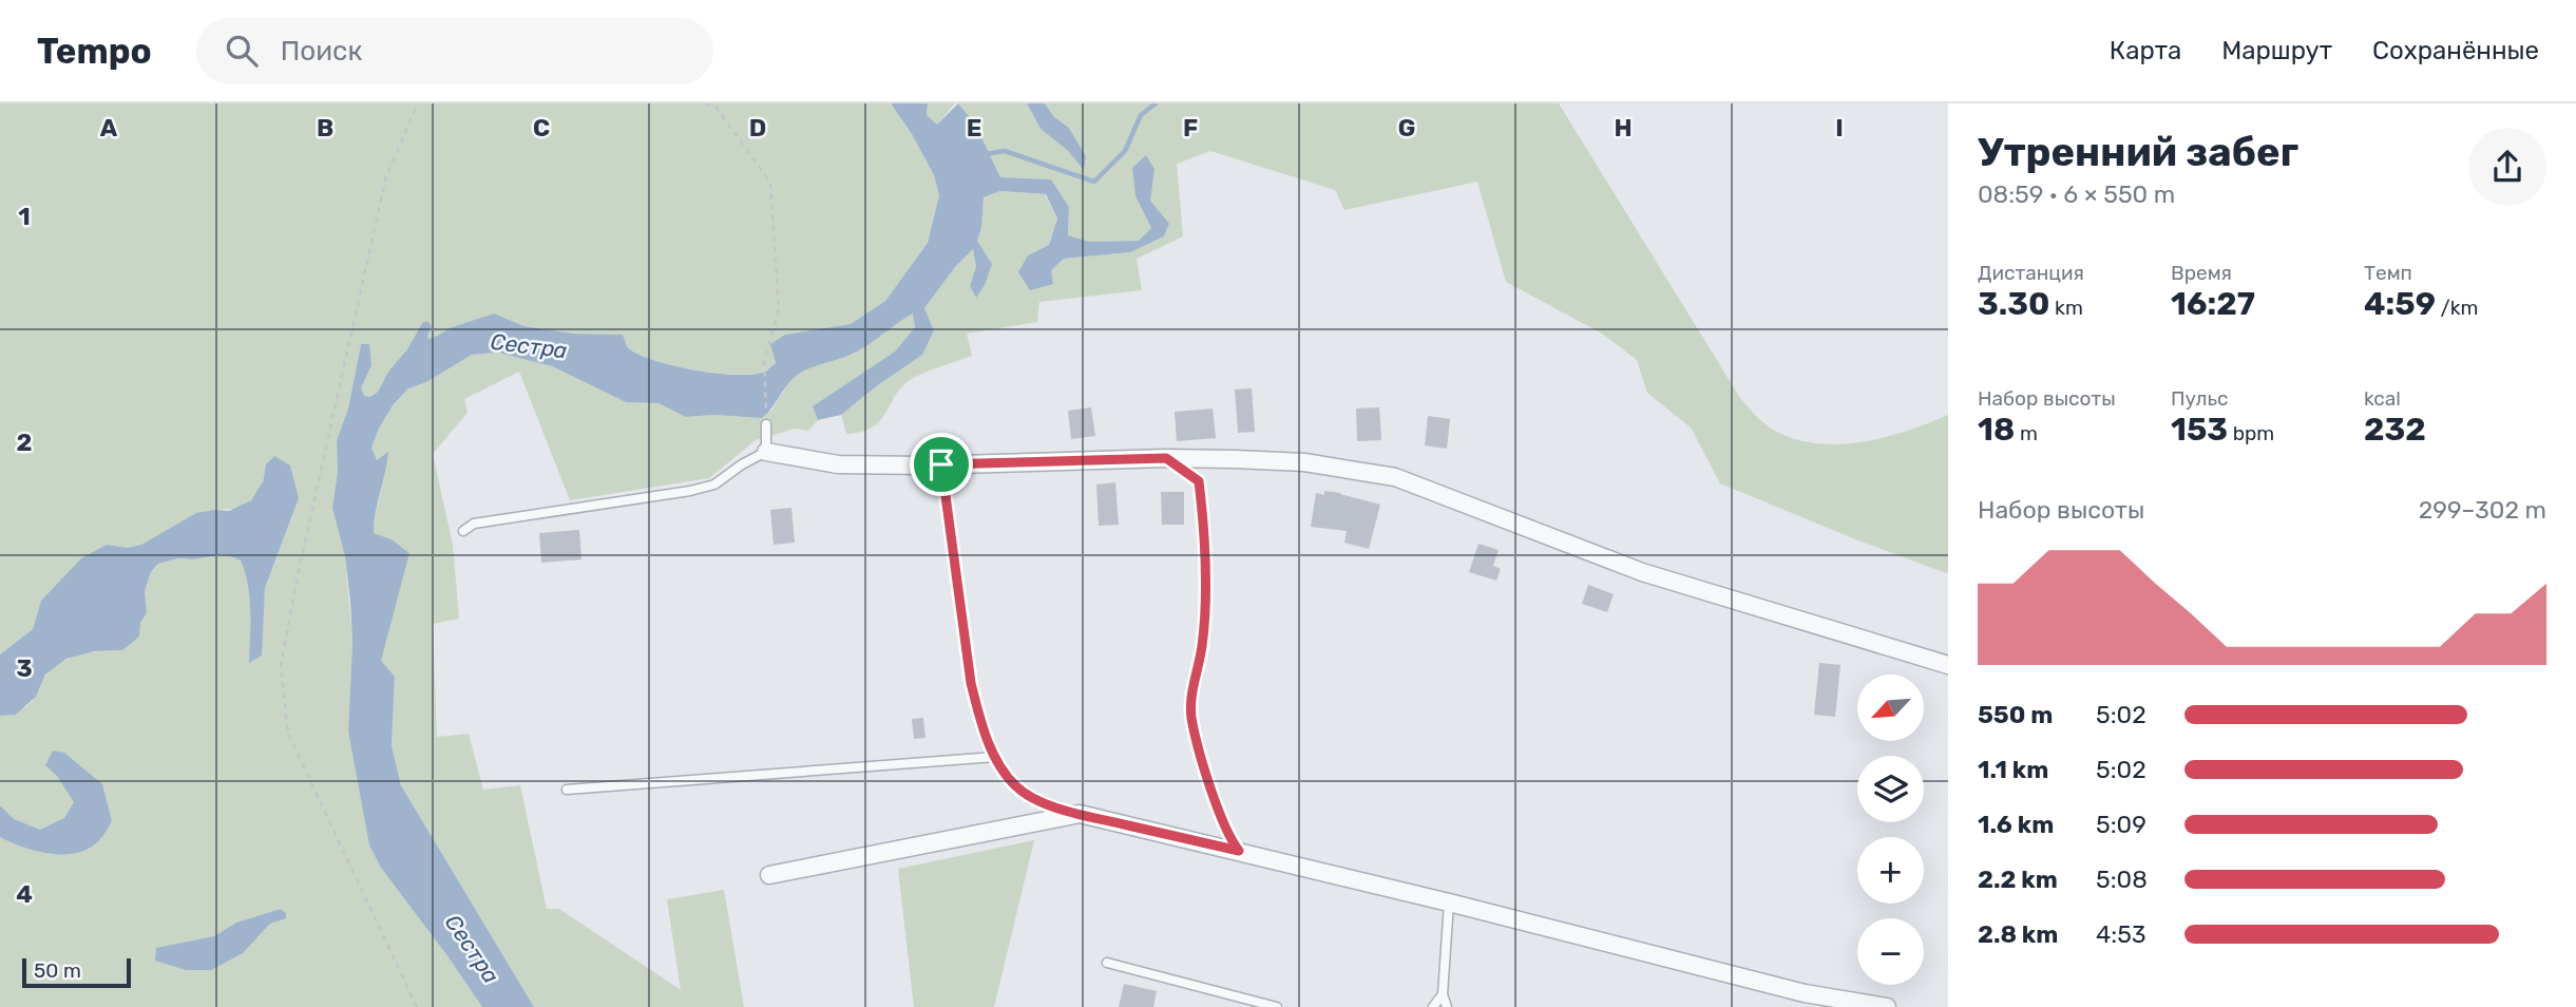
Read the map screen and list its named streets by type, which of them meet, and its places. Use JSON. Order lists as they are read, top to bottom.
{
  "water": ["Сестра"],
  "scale_bar": "50 m",
  "north": "bottom left",
  "page": {
    "header": "Tempo",
    "search": "Поиск",
    "nav": ["Карта", "Маршрут", "Сохранённые"],
    "heading": ["Утренний забег", "08:59 · 6 × 550 m"],
    "stats": [
      ["Дистанция", "3.30 km"],
      ["Время", "16:27"],
      ["Темп", "4:59 /km"],
      ["Набор высоты", "18 m"],
      ["Пульс", "153 bpm"],
      ["kcal", "232"]
    ],
    "chart": ["Набор высоты", "299–302 m"],
    "map_buttons": ["+", "−"],
    "list": [
      {
        "name": "550 m",
        "note": "5:02"
      },
      {
        "name": "1.1 km",
        "note": "5:02"
      },
      {
        "name": "1.6 km",
        "note": "5:09"
      },
      {
        "name": "2.2 km",
        "note": "5:08"
      },
      {
        "name": "2.8 km",
        "note": "4:53"
      }
    ],
    "scale": "50 m"
  },
  "grid": {
    "columns": [
      "A",
      "B",
      "C",
      "D",
      "E",
      "F",
      "G",
      "H",
      "I"
    ],
    "rows": [
      "1",
      "2",
      "3",
      "4"
    ]
  }
}
